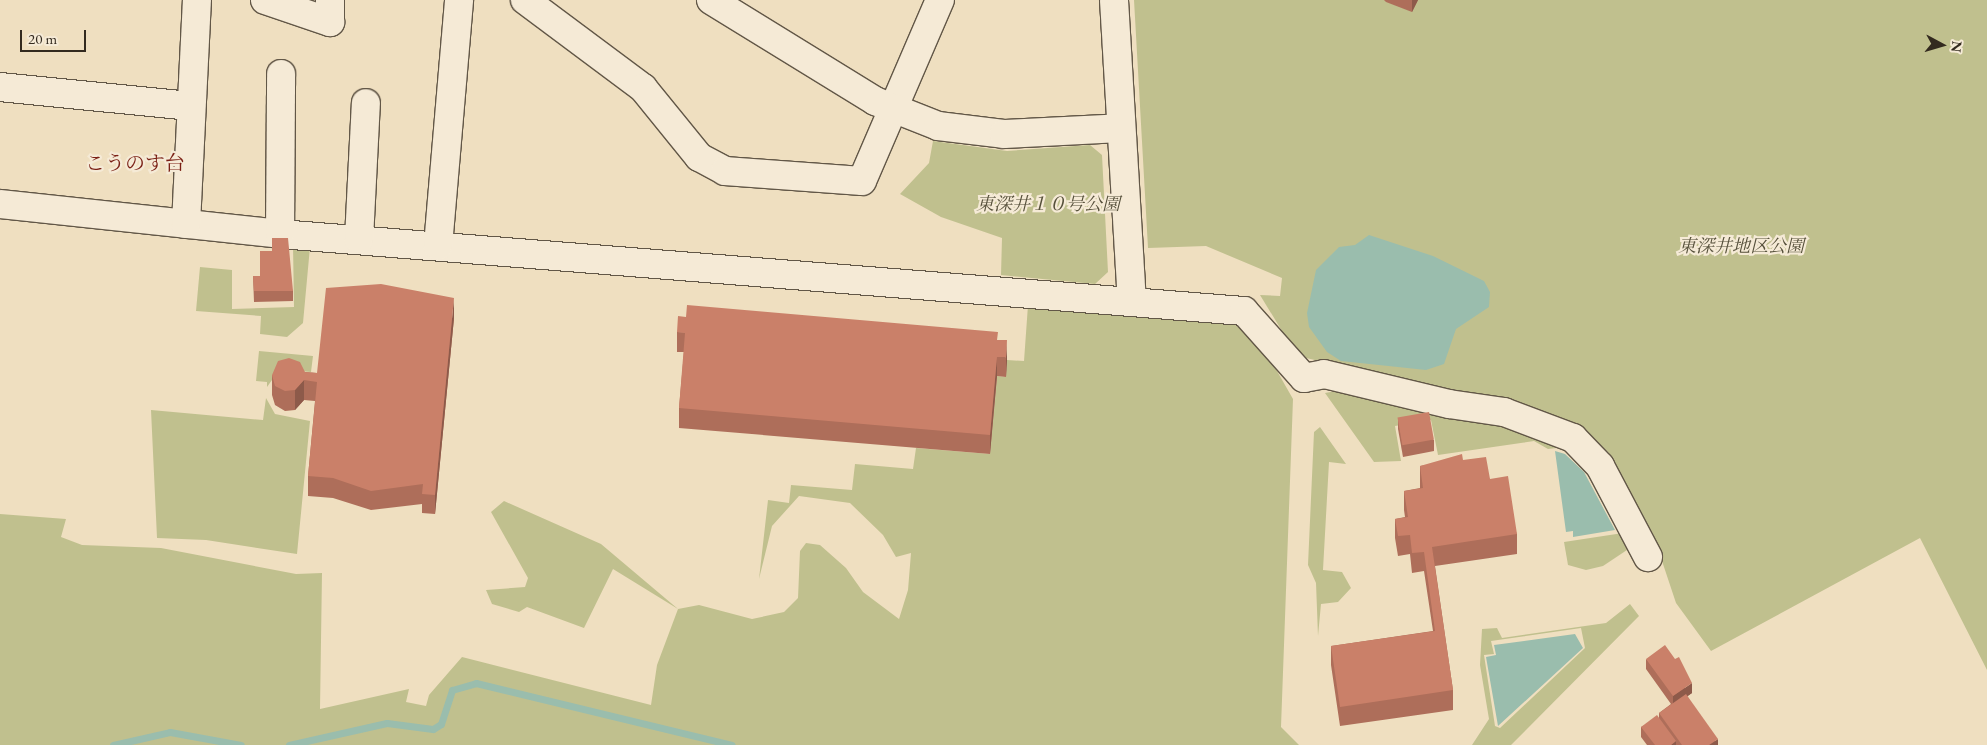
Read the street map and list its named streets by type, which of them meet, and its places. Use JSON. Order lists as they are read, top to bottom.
{
  "districts": ["こうのす台"],
  "parks": ["東深井１０号公園", "東深井地区公園"],
  "scale_bar": "20 m",
  "north": "right"
}
